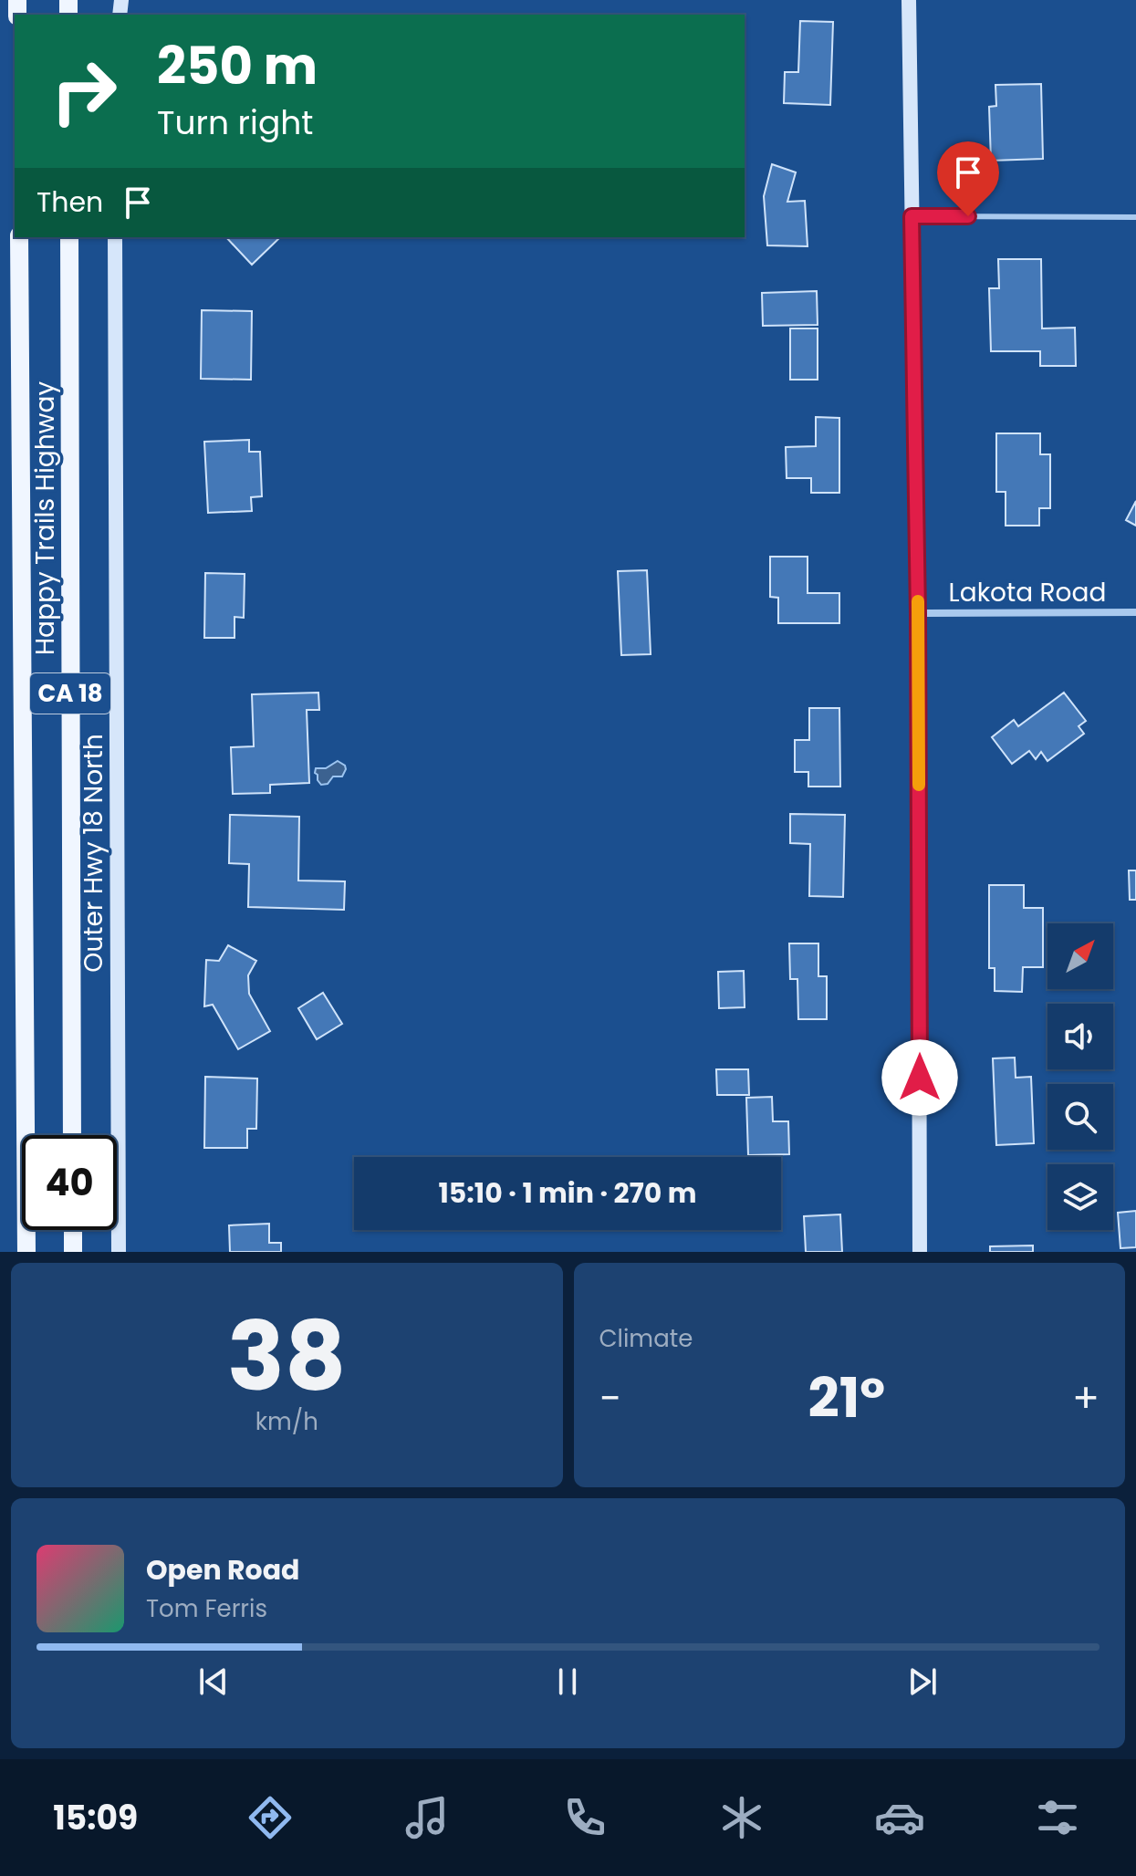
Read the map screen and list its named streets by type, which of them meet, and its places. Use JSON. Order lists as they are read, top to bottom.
{
  "streets": {
    "main road": ["Happy Trails Highway", "CA 18"],
    "street": ["Lakota Road", "Outer Hwy 18 North"]
  },
  "north": "top right",
  "page": {
    "turn": ["250 m", "Turn right"],
    "then": "Then",
    "limit": "40",
    "trip": "15:10 · 1 min · 270 m",
    "tile": [
      ["38", "km/h"],
      "Climate"
    ],
    "heat": ["−", "21°", "+"],
    "song": ["Open Road", "Tom Ferris"],
    "tabs": "15:09"
  }
}
